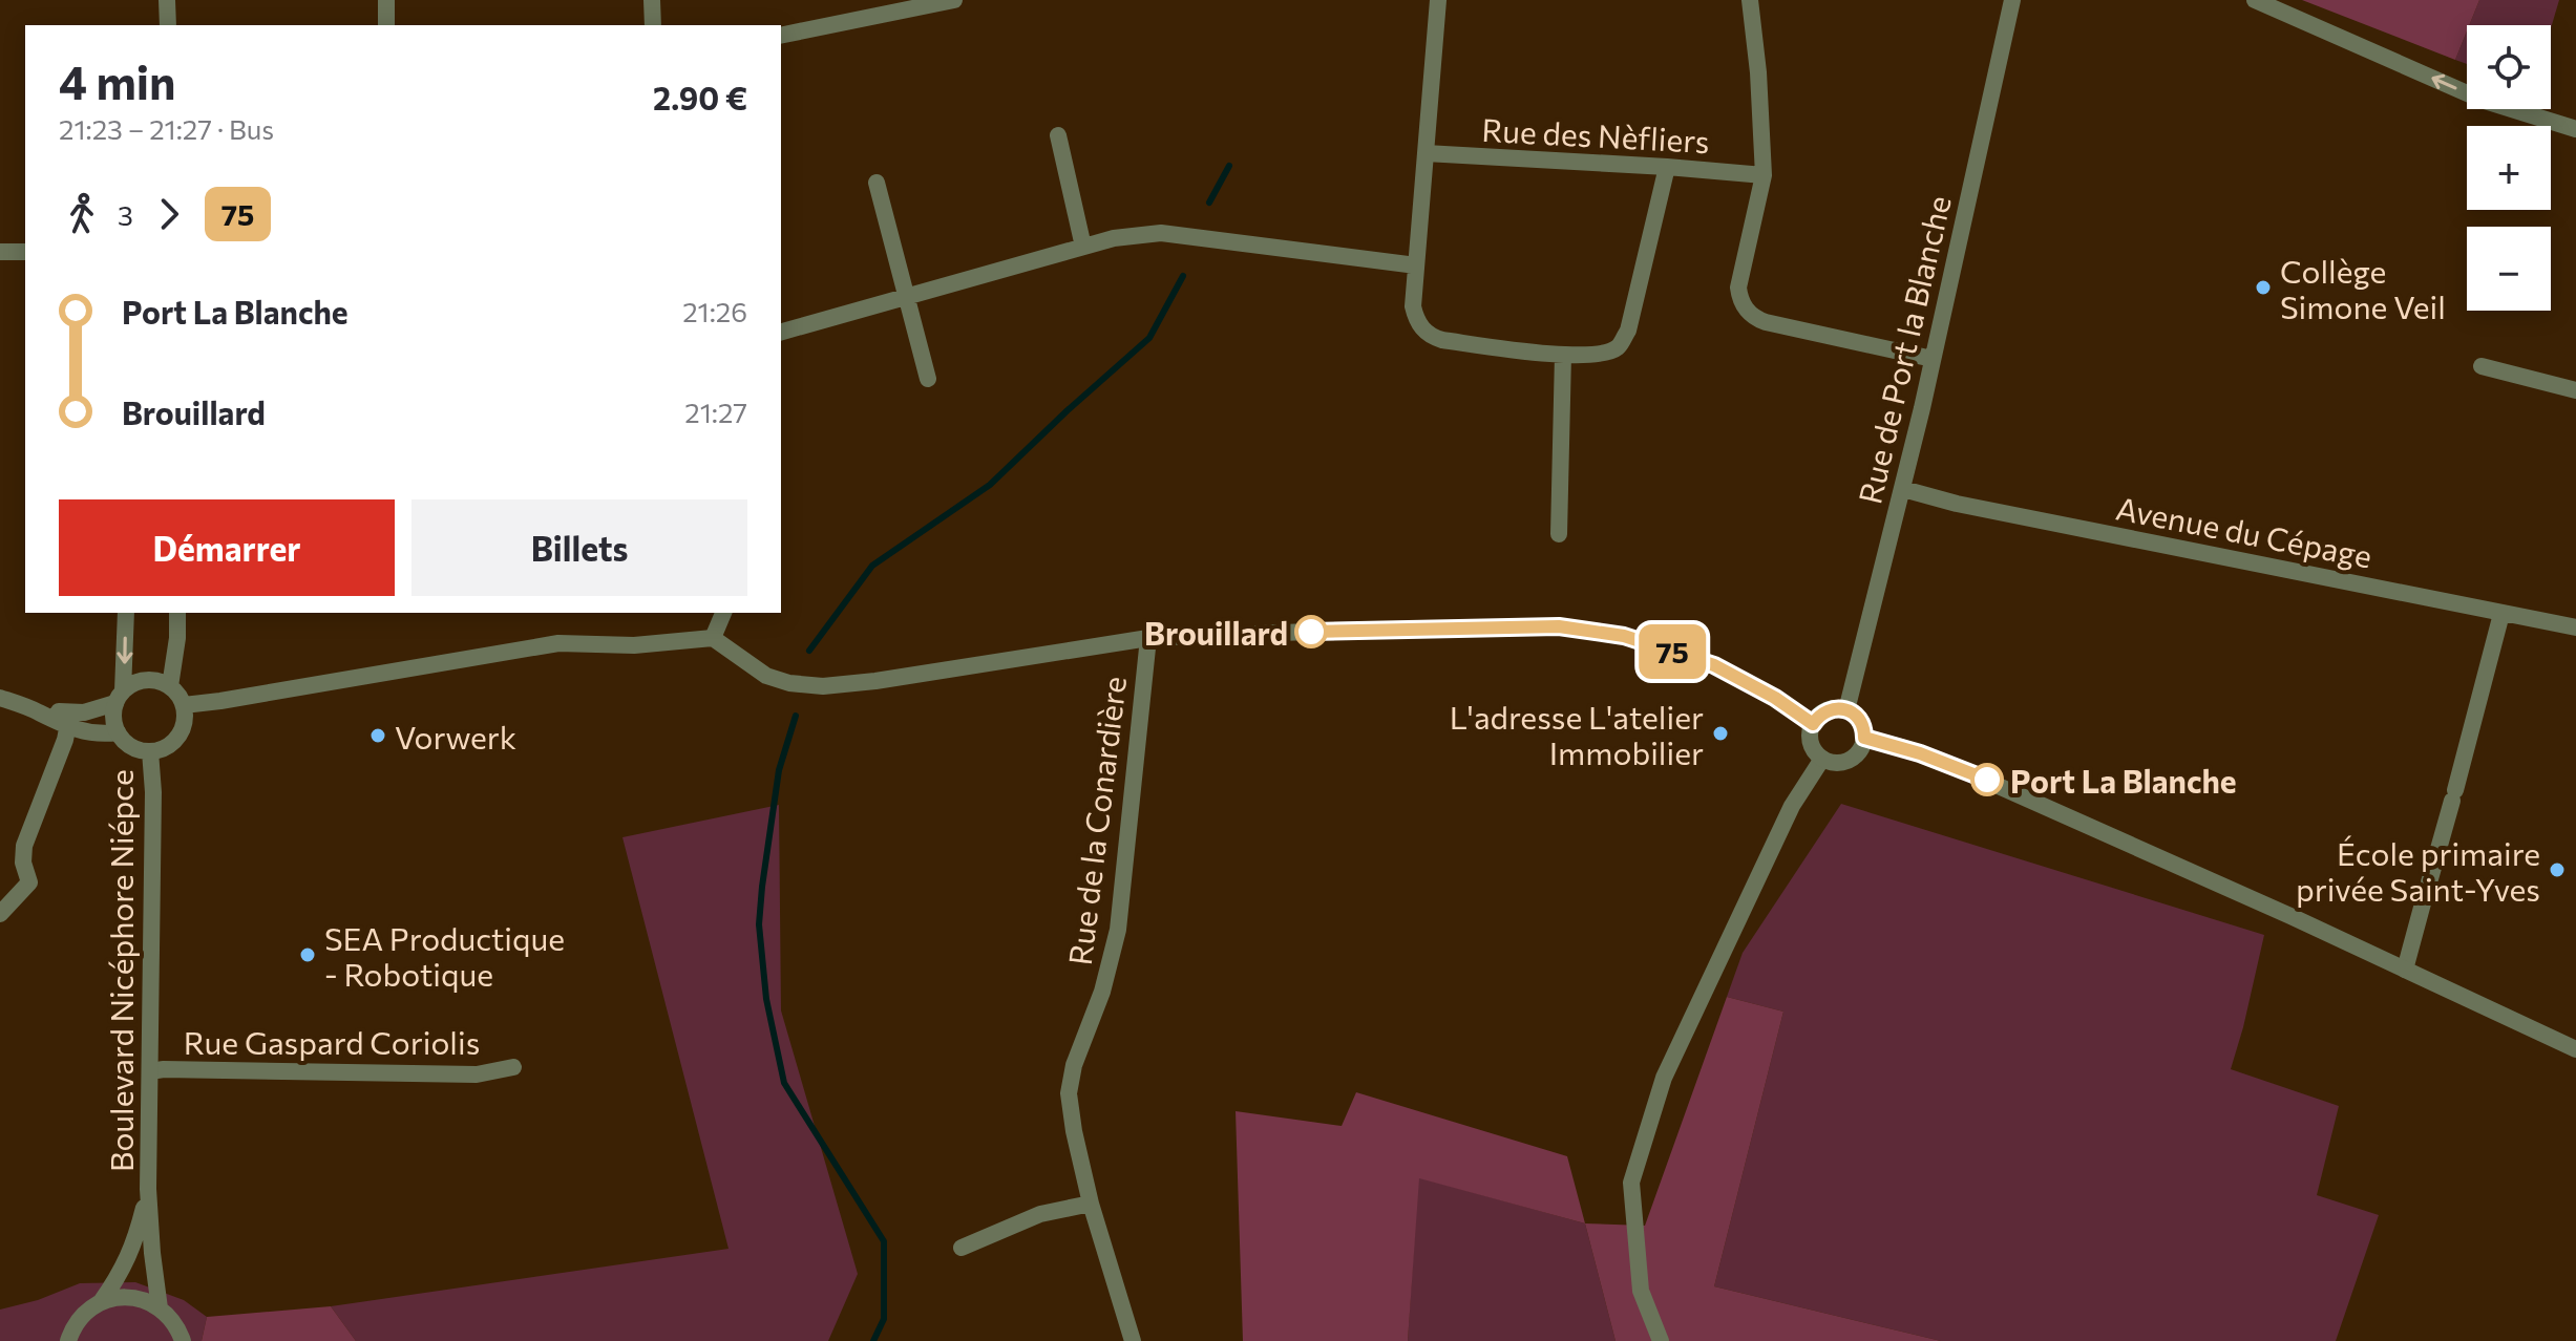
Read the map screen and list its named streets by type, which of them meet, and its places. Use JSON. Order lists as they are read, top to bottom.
{
  "streets": {
    "street": [
      "Rue des Nèfliers",
      "Rue de Port la Blanche",
      "Avenue du Cépage",
      "Rue de la Conardière",
      "Boulevard Nicéphore Niépce",
      "Rue Gaspard Coriolis"
    ]
  },
  "crossings": [
    ["Rue de Port la Blanche", "Avenue du Cépage"],
    ["Boulevard Nicéphore Niépce", "Rue Gaspard Coriolis"]
  ],
  "places": [
    "Collège Simone Veil",
    "Brouillard",
    "L'adresse L'atelier Immobilier",
    "Vorwerk",
    "Port La Blanche",
    "École primaire privée Saint-Yves",
    "SEA Productique - Robotique"
  ],
  "lines": ["bus line 75"],
  "page": {
    "on_map": "75",
    "map_buttons": ["+", "−"],
    "heading": ["4 min", "21:23 – 21:27 · Bus", "2.90 €"],
    "legs": ["3", "75"],
    "list": [
      {
        "name": "Port La Blanche",
        "value": "21:26"
      },
      {
        "name": "Brouillard",
        "value": "21:27"
      }
    ],
    "buttons": ["Démarrer", "Billets"]
  }
}
